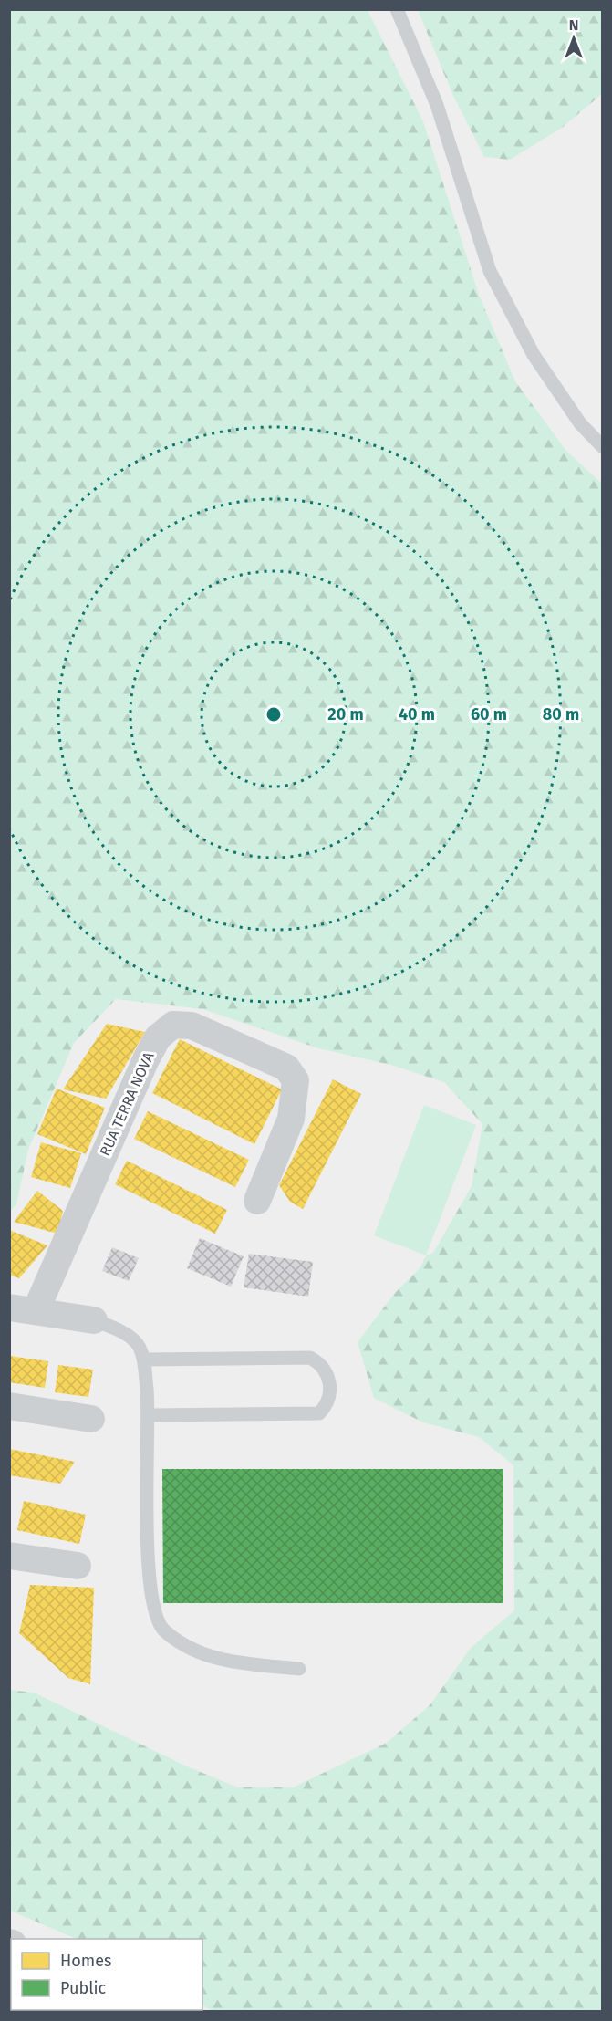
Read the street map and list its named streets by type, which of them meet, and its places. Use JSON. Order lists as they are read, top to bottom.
{
  "streets": {
    "street": ["RUA TERRA NOVA"]
  },
  "legend": ["Homes", "Public"],
  "north": "top",
  "rings": [
    "20 m",
    "40 m",
    "60 m",
    "80 m"
  ]
}
